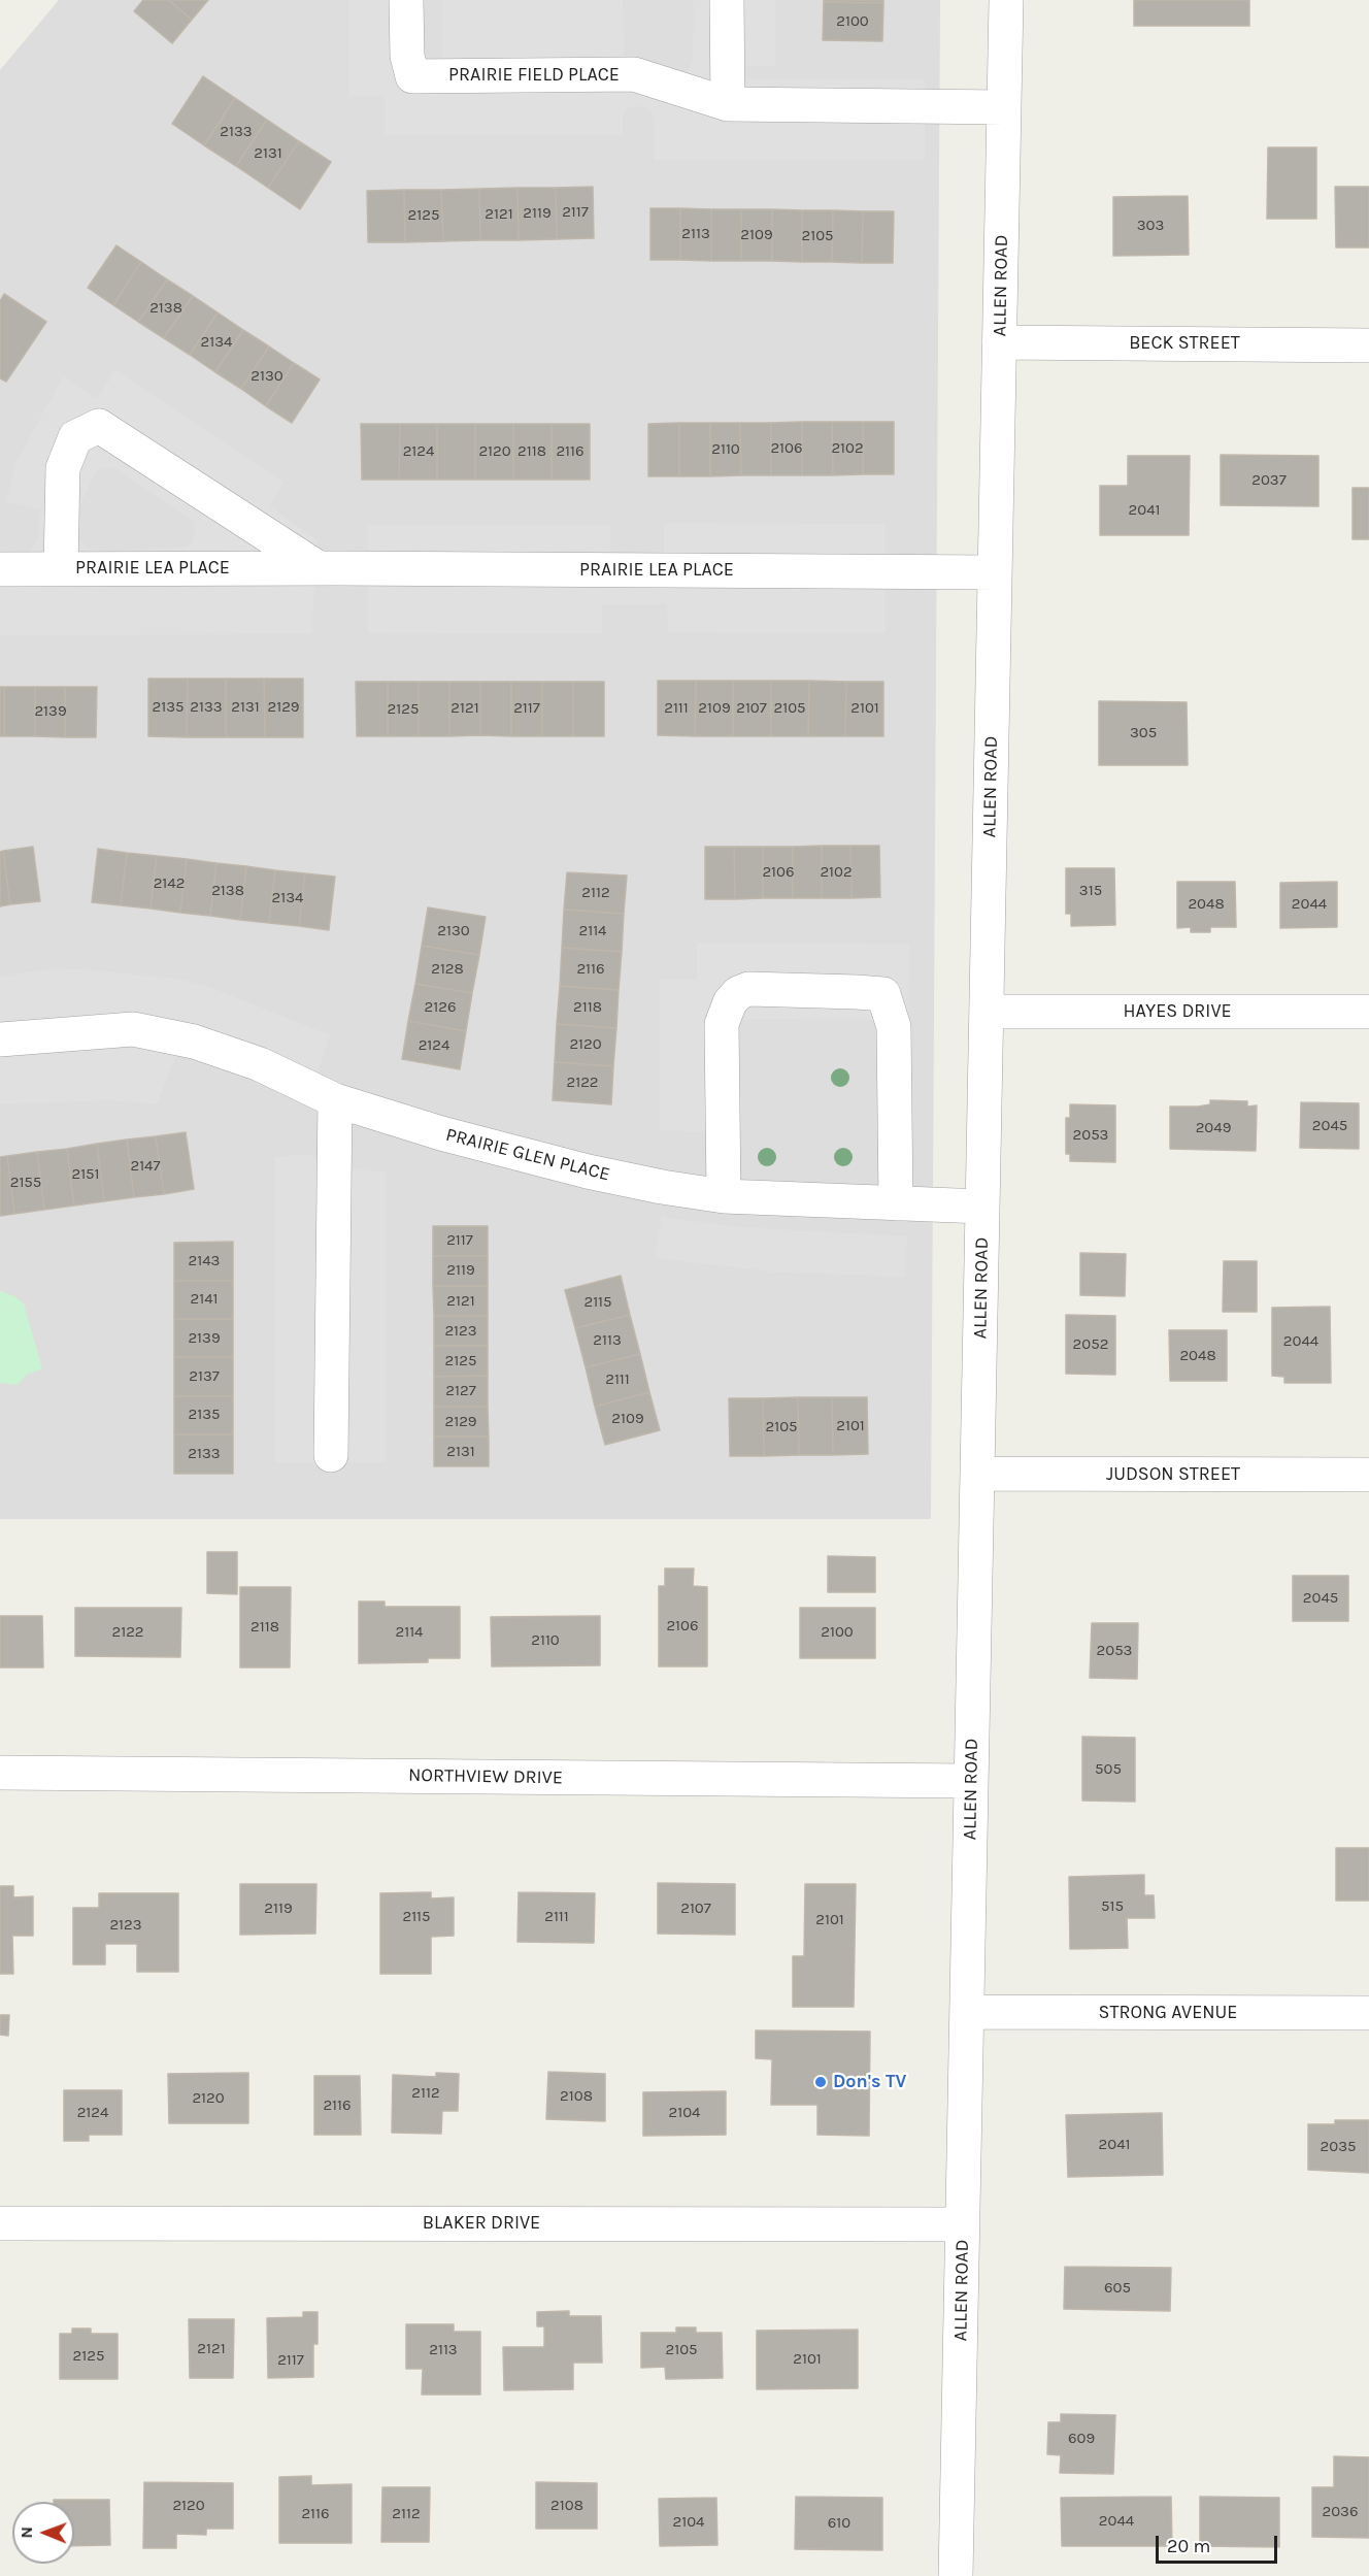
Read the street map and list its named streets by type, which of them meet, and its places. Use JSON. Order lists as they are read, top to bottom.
{
  "streets": {
    "street": [
      "PRAIRIE FIELD PLACE",
      "ALLEN ROAD",
      "BECK STREET",
      "PRAIRIE LEA PLACE",
      "HAYES DRIVE",
      "PRAIRIE GLEN PLACE",
      "JUDSON STREET",
      "NORTHVIEW DRIVE",
      "STRONG AVENUE",
      "BLAKER DRIVE"
    ]
  },
  "crossings": [
    ["PRAIRIE FIELD PLACE", "ALLEN ROAD"],
    ["ALLEN ROAD", "BECK STREET"],
    ["ALLEN ROAD", "PRAIRIE LEA PLACE"],
    ["ALLEN ROAD", "HAYES DRIVE"],
    ["ALLEN ROAD", "PRAIRIE GLEN PLACE"],
    ["ALLEN ROAD", "JUDSON STREET"],
    ["ALLEN ROAD", "NORTHVIEW DRIVE"],
    ["ALLEN ROAD", "STRONG AVENUE"],
    ["ALLEN ROAD", "BLAKER DRIVE"]
  ],
  "places": ["Don's TV"],
  "house_numbers": [
    "2100",
    "2133",
    "2131",
    "2117",
    "2119",
    "2121",
    "2125",
    "303",
    "2113",
    "2109",
    "2105",
    "2138",
    "2134",
    "2130",
    "2106",
    "2102",
    "2110",
    "2124",
    "2120",
    "2118",
    "2116",
    "2037",
    "2041",
    "2135",
    "2133",
    "2131",
    "2129",
    "2121",
    "2117",
    "2111",
    "2109",
    "2107",
    "2105",
    "2101",
    "2125",
    "2139",
    "305",
    "2106",
    "2102",
    "2142",
    "2138",
    "315",
    "2112",
    "2134",
    "2048",
    "2044",
    "2130",
    "2114",
    "2128",
    "2116",
    "2126",
    "2118",
    "2120",
    "2124",
    "2122",
    "2045",
    "2049",
    "2053",
    "2147",
    "2151",
    "2155",
    "2117",
    "2143",
    "2119",
    "2141",
    "2121",
    "2115",
    "2123",
    "2139",
    "2113",
    "2044",
    "2052",
    "2048",
    "2125",
    "2137",
    "2111",
    "2127",
    "2135",
    "2109",
    "2129",
    "2101",
    "2105",
    "2131",
    "2133",
    "2045",
    "2106",
    "2118",
    "2122",
    "2114",
    "2100",
    "2110",
    "2053",
    "505",
    "515",
    "2119",
    "2107",
    "2115",
    "2111",
    "2101",
    "2123",
    "2112",
    "2108",
    "2120",
    "2116",
    "2124",
    "2104",
    "2041",
    "2035",
    "605",
    "2121",
    "2113",
    "2105",
    "2125",
    "2101",
    "2117",
    "609",
    "2120",
    "2108",
    "2036",
    "2116",
    "2112",
    "2044",
    "2104",
    "610"
  ],
  "scale_bar": "20 m",
  "north": "left"
}
